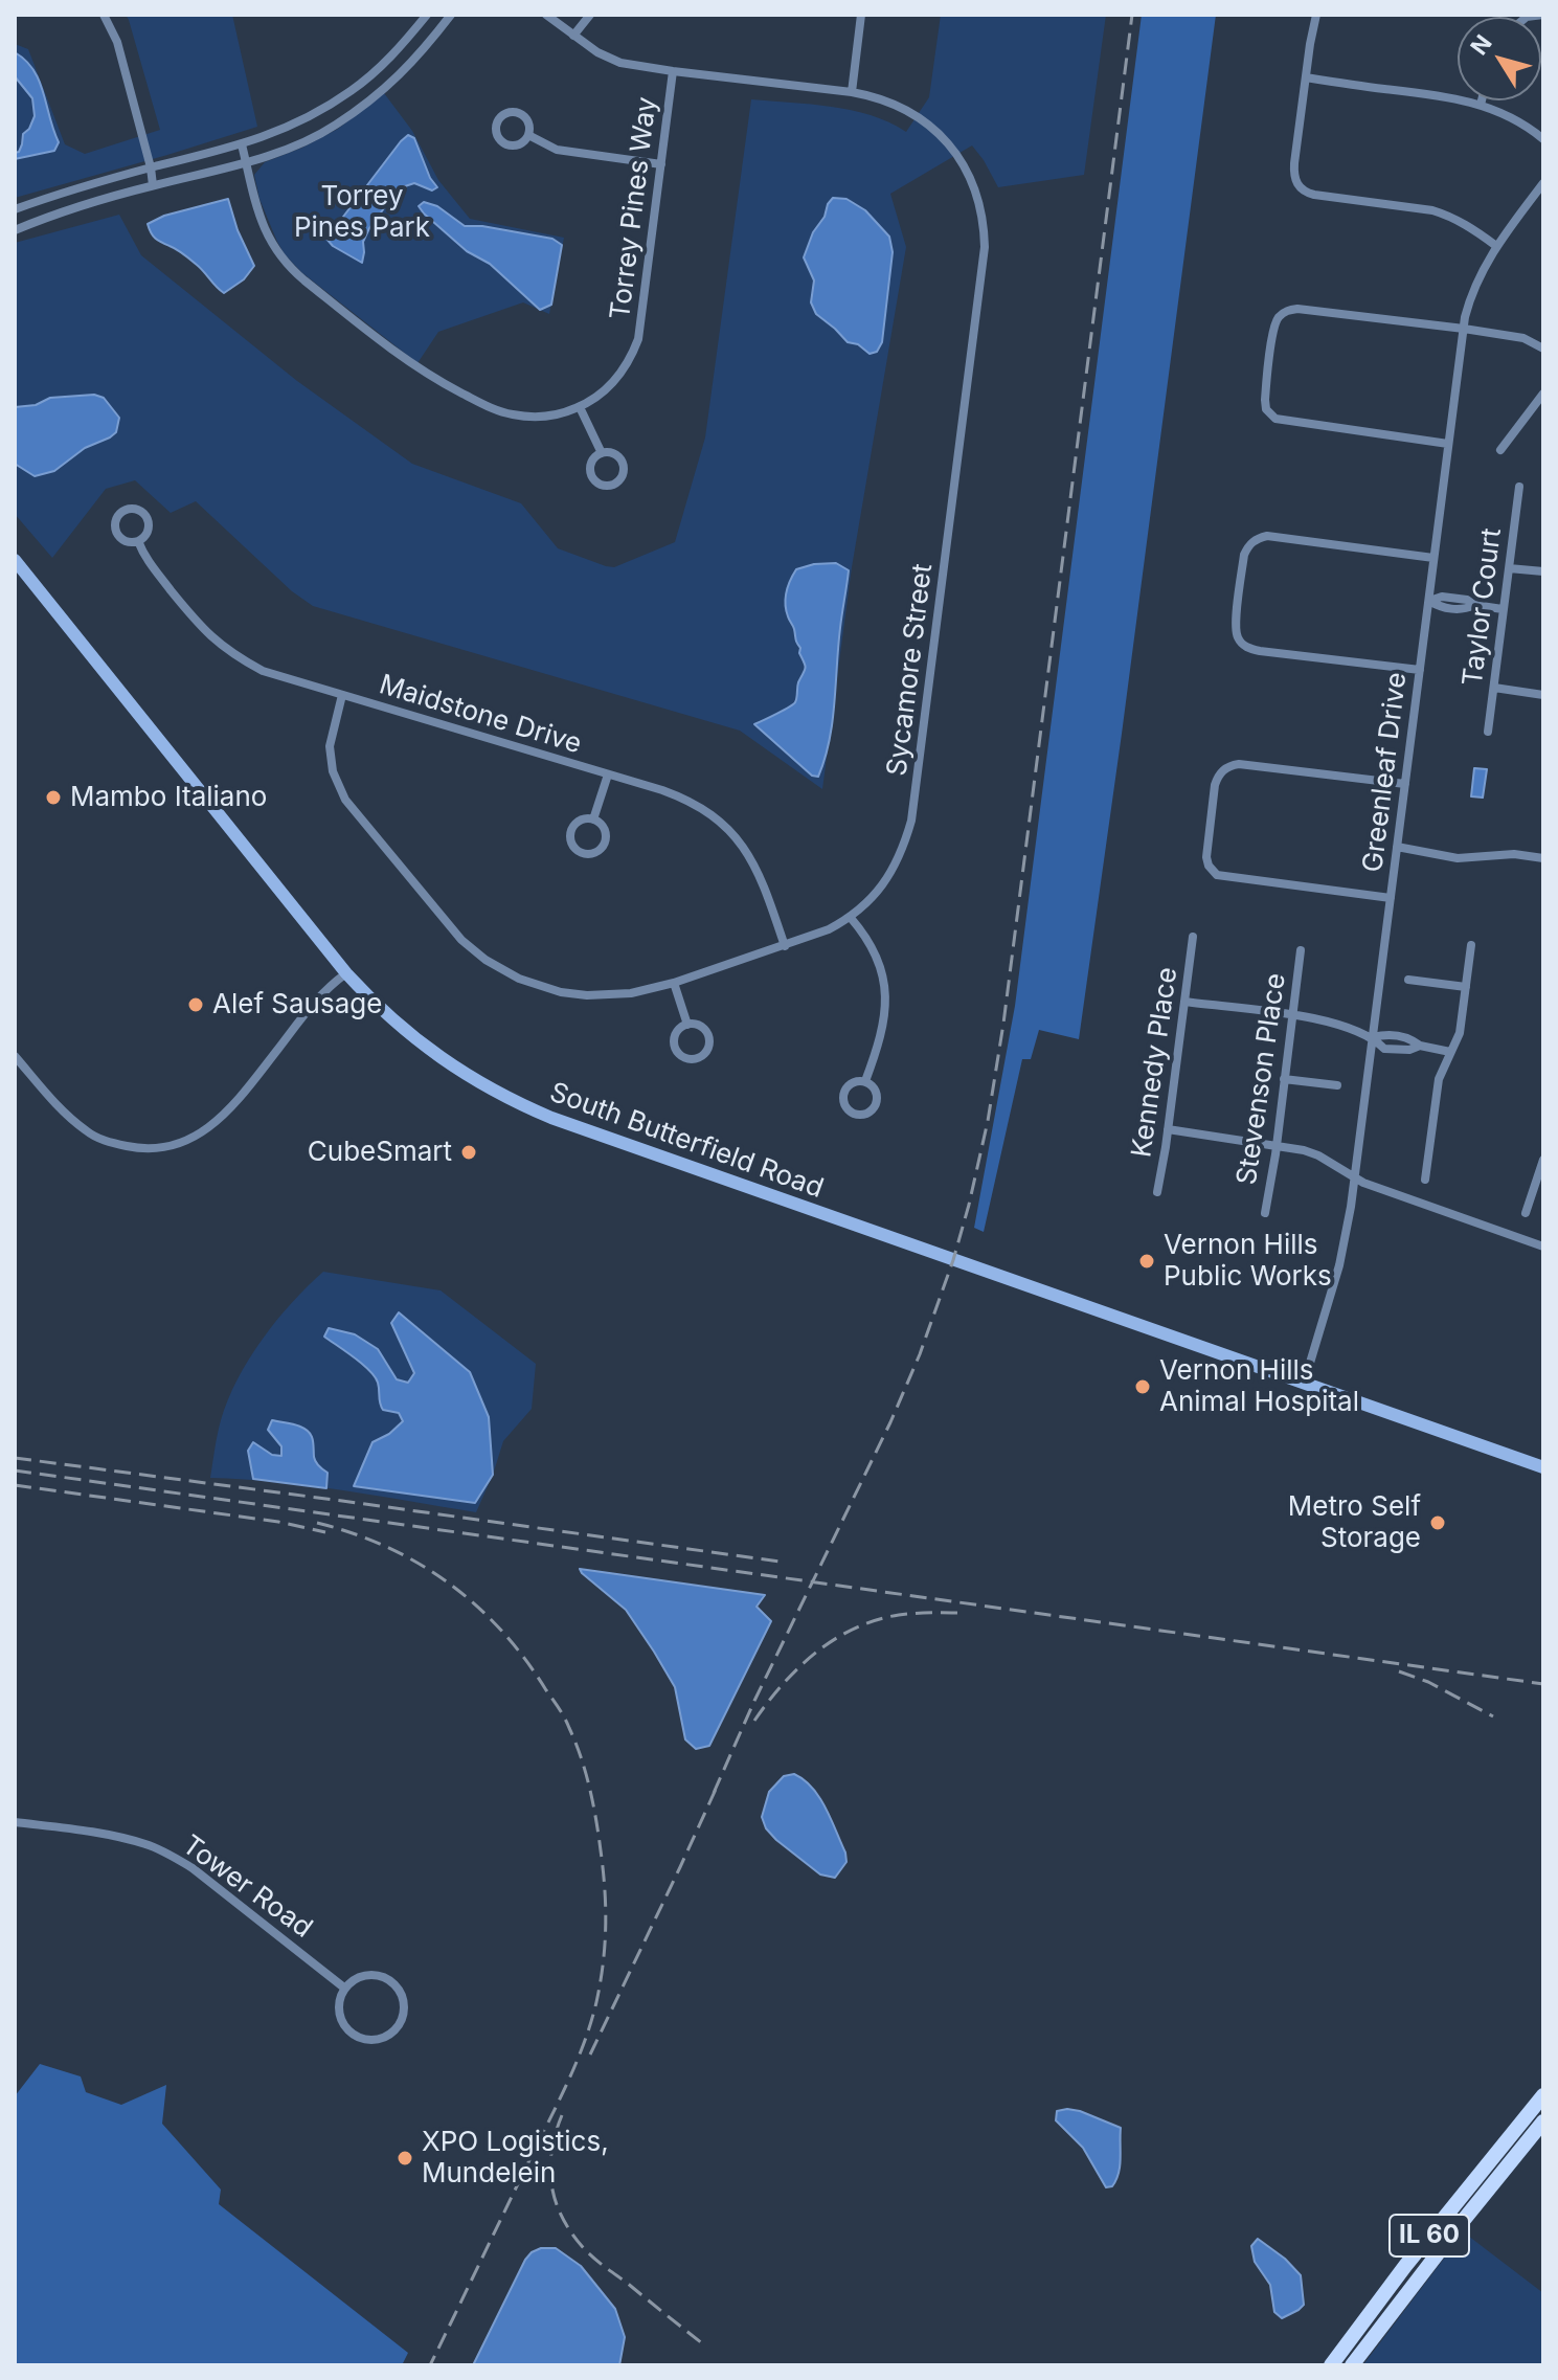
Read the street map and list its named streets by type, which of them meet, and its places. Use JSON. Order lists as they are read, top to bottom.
{
  "streets": {
    "main road": ["South Butterfield Road", "IL 60"],
    "street": [
      "Torrey Pines Way",
      "Taylor Court",
      "Sycamore Street",
      "Maidstone Drive",
      "Greenleaf Drive",
      "Kennedy Place",
      "Stevenson Place",
      "Tower Road"
    ]
  },
  "crossings": [
    ["Torrey Pines Way", "Sycamore Street"],
    ["Sycamore Street", "Maidstone Drive"],
    ["Greenleaf Drive", "South Butterfield Road"]
  ],
  "parks": ["Torrey Pines Park"],
  "places": [
    "Mambo Italiano",
    "Alef Sausage",
    "CubeSmart",
    "Vernon Hills Public Works",
    "Vernon Hills Animal Hospital",
    "Metro Self Storage",
    "XPO Logistics, Mundelein"
  ],
  "north": "top left"
}
